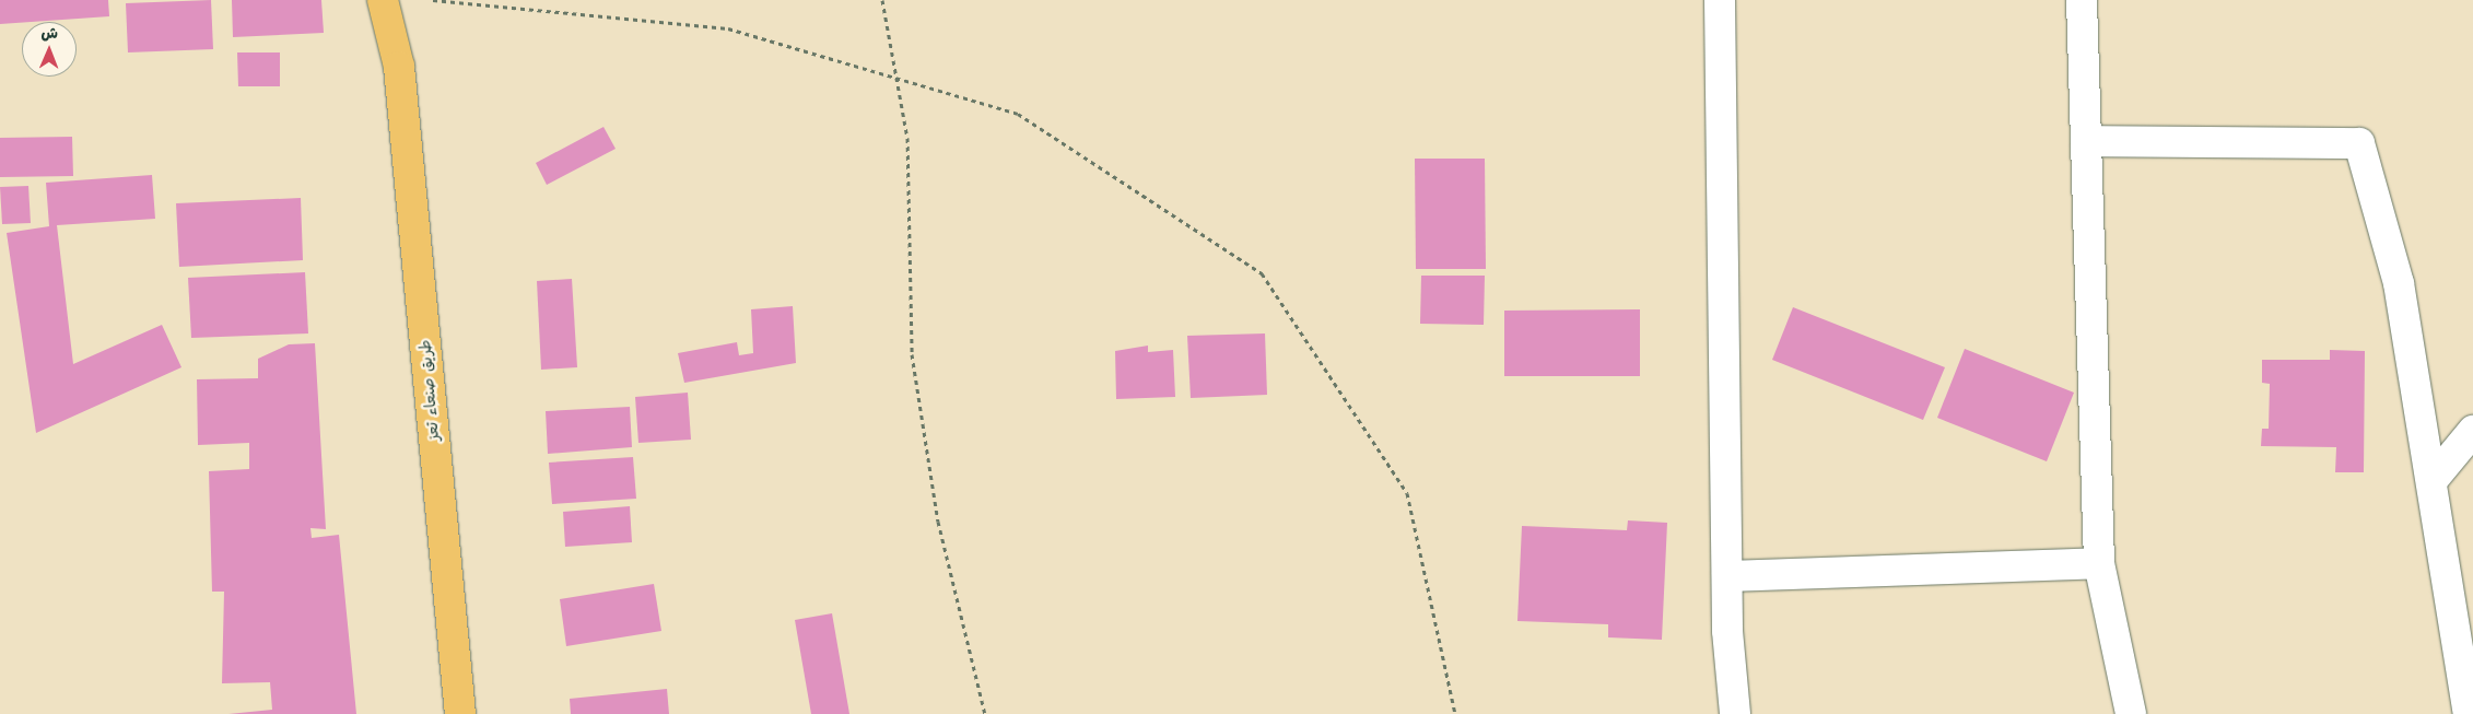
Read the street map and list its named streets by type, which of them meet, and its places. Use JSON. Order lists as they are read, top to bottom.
{
  "streets": {
    "highway": ["طريق صنعاء تعز"]
  },
  "north": "top"
}
